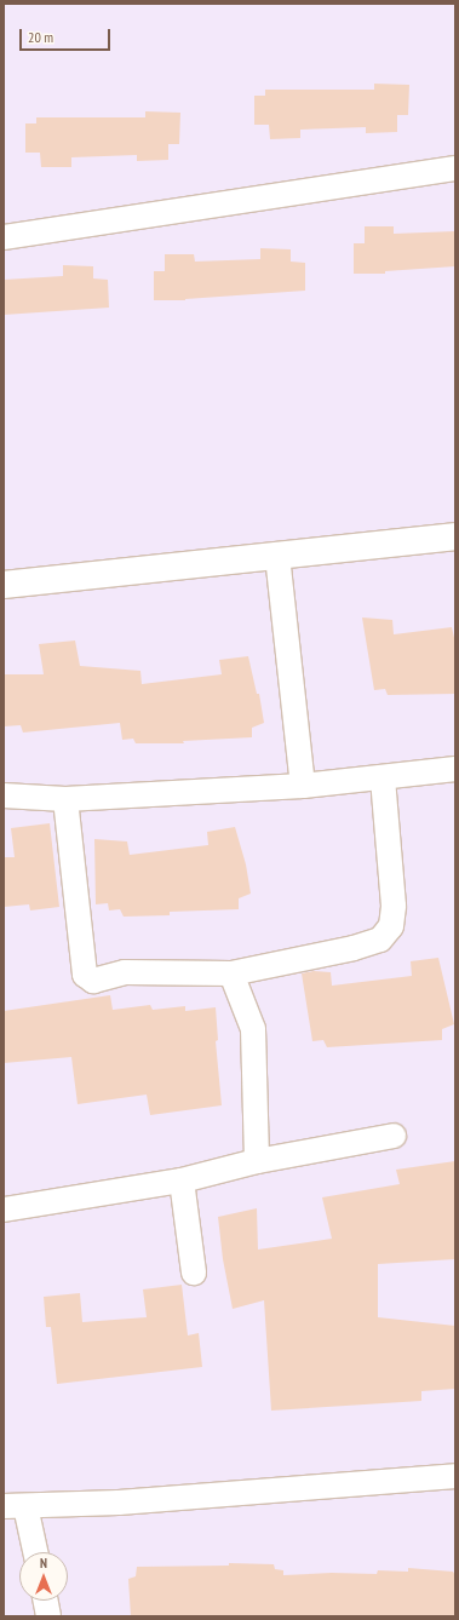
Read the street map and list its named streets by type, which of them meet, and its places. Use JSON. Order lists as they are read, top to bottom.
{
  "scale_bar": "20 m",
  "north": "top"
}
